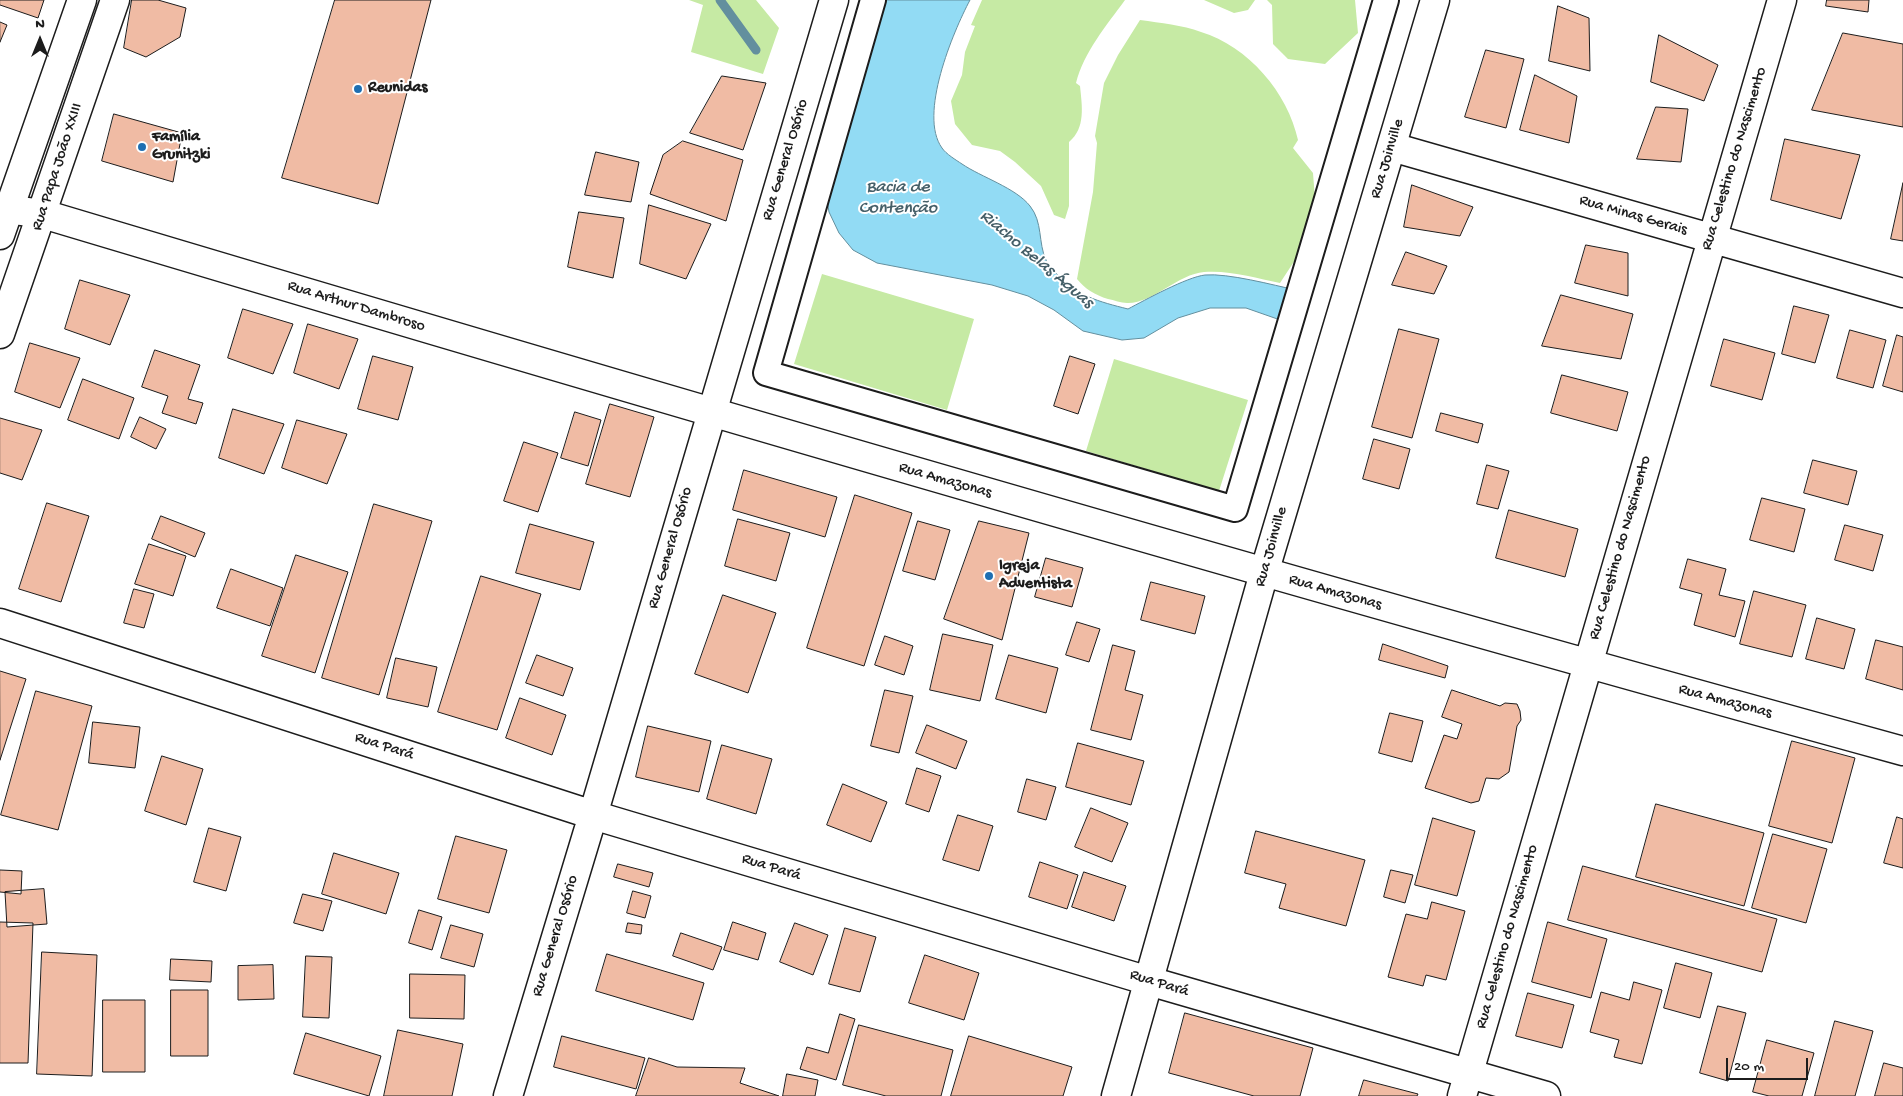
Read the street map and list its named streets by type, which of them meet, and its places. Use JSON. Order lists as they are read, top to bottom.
{
  "streets": {
    "street": [
      "Rua Joinville",
      "Rua Celestino do Nascimento",
      "Rua General Osório",
      "Rua Papa João XXIII",
      "Rua Minas Gerais",
      "Rua Arthur Dambroso",
      "Rua Amazonas",
      "Rua Pará"
    ]
  },
  "crossings": [
    ["Rua Joinville", "Rua Minas Gerais"],
    ["Rua Joinville", "Rua Amazonas"],
    ["Rua Joinville", "Rua Pará"],
    ["Rua Celestino do Nascimento", "Rua Minas Gerais"],
    ["Rua Celestino do Nascimento", "Rua Amazonas"],
    ["Rua Celestino do Nascimento", "Rua Pará"],
    ["Rua General Osório", "Rua Arthur Dambroso"],
    ["Rua General Osório", "Rua Amazonas"],
    ["Rua General Osório", "Rua Pará"],
    ["Rua Papa João XXIII", "Rua Arthur Dambroso"],
    ["Rua Arthur Dambroso", "Rua Amazonas"]
  ],
  "water": ["Bacia de Contenção", "Riacho Belas Águas"],
  "places": ["Reunidas", "Família Grunitzki", "Igreja Adventista"],
  "scale_bar": "20 m",
  "north": "top"
}
